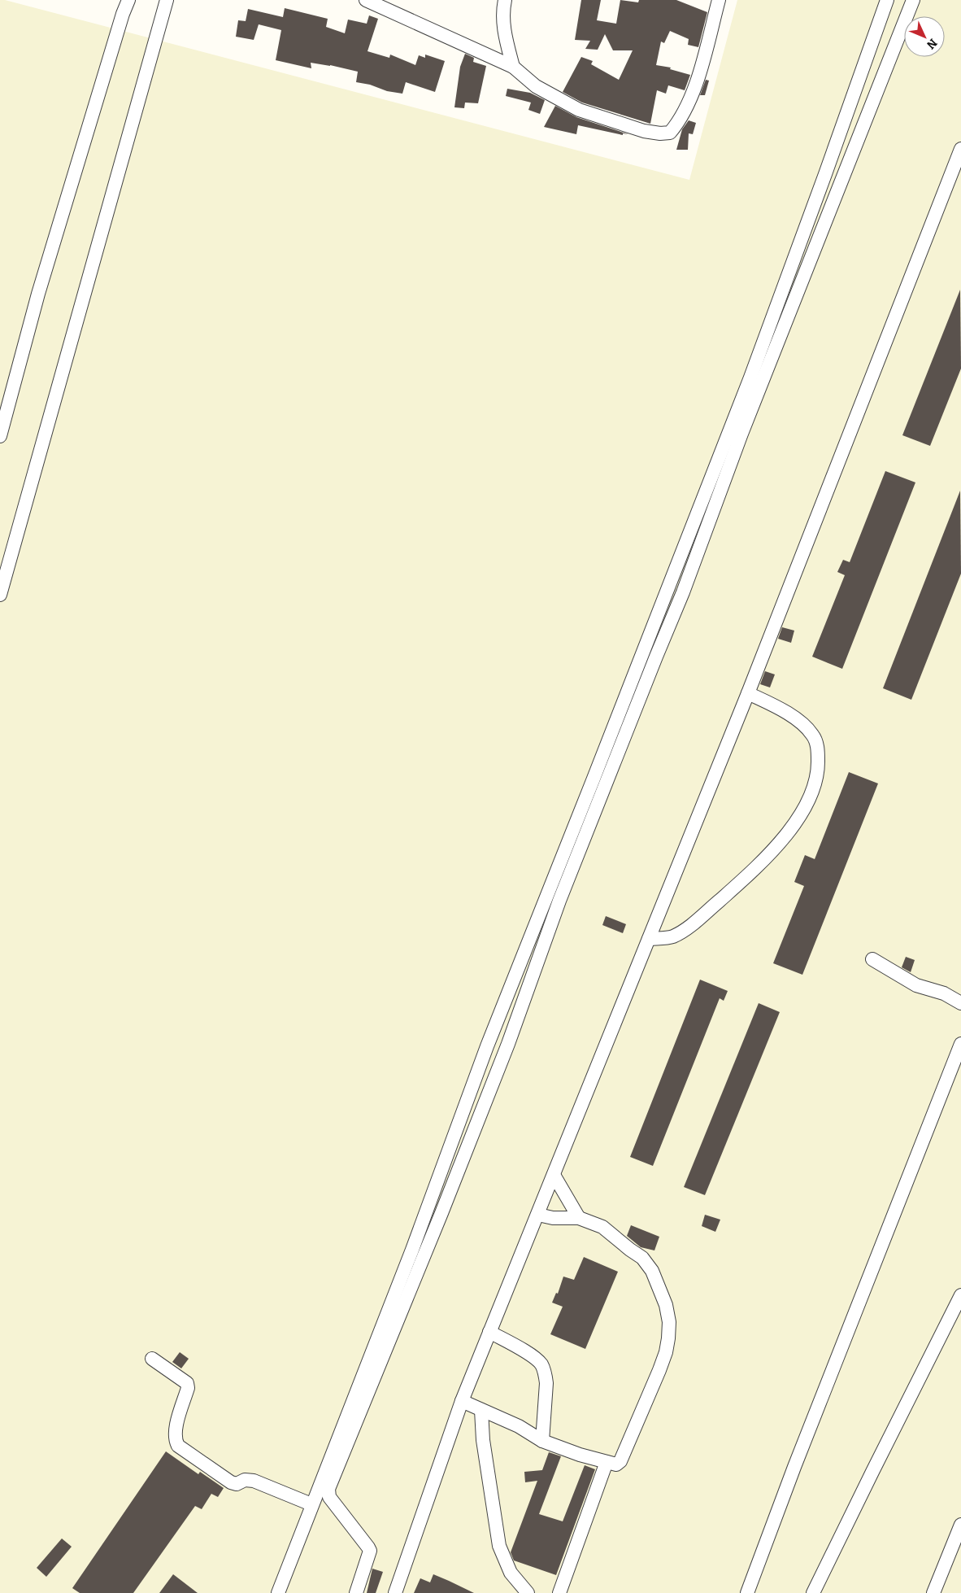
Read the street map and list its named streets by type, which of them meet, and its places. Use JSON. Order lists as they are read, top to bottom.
{
  "north": "bottom right"
}
